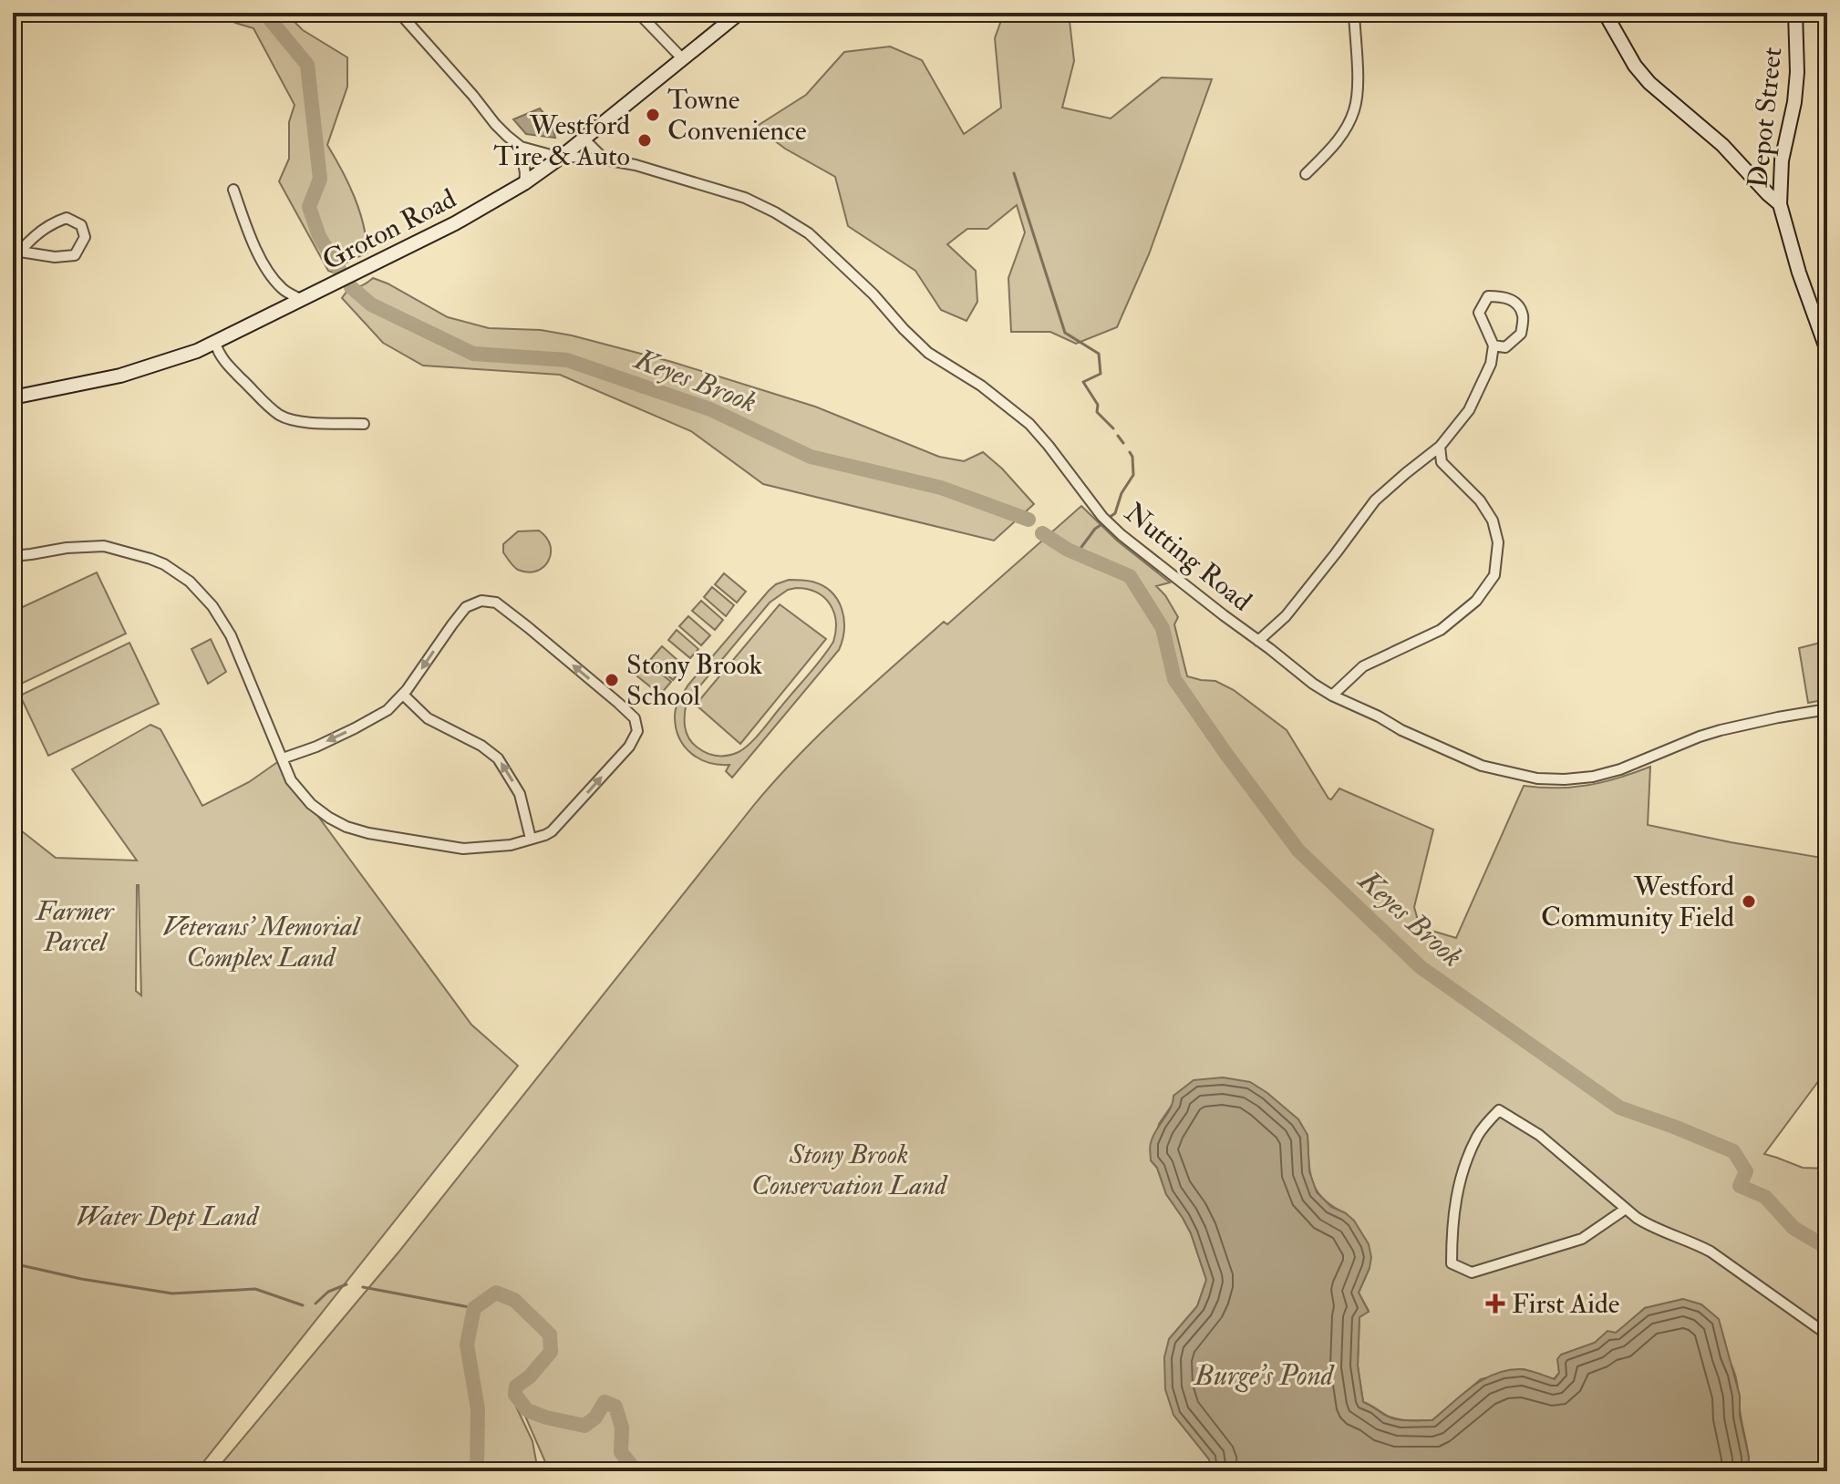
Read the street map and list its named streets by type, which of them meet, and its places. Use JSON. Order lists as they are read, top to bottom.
{
  "streets": {
    "main road": ["Depot Street", "Groton Road"],
    "street": ["Nutting Road"]
  },
  "crossings": [
    ["Groton Road", "Nutting Road"]
  ],
  "water": ["Keyes Brook", "Burge's Pond"],
  "parks": [
    "Farmer Parcel",
    "Veterans' Memorial Complex Land",
    "Stony Brook Conservation Land",
    "Water Dept Land"
  ],
  "places": {
    "other": [
      "Towne Convenience",
      "Westford Tire & Auto",
      "Stony Brook School",
      "Westford Community Field"
    ],
    "health": ["First Aide"]
  }
}
